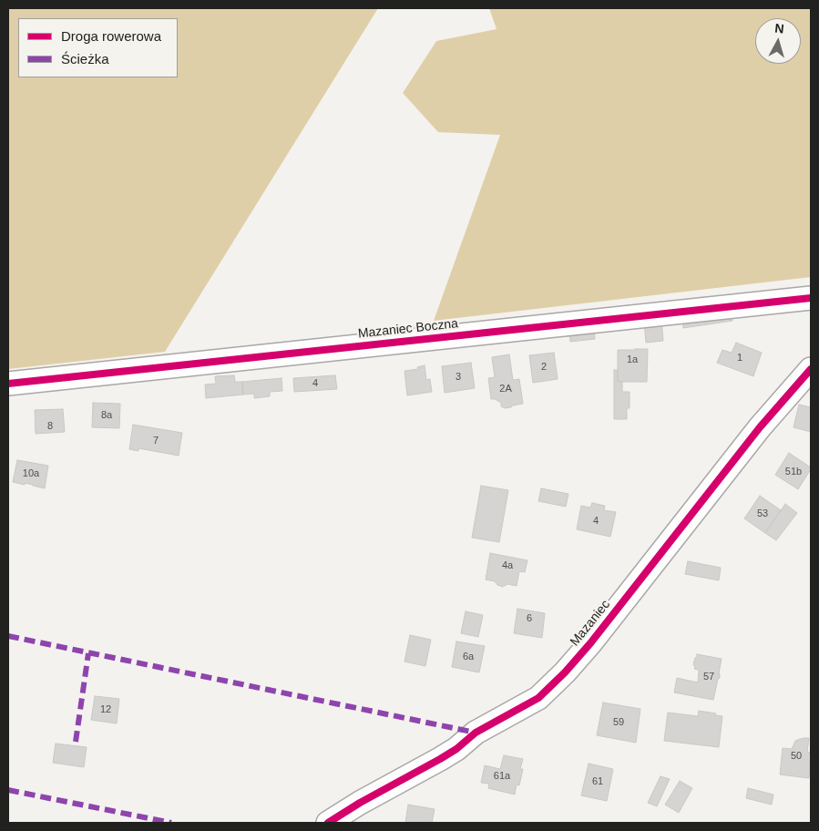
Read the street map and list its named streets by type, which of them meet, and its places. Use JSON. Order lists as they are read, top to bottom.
{
  "streets": {
    "street": ["Mazaniec Boczna", "Mazaniec"]
  },
  "house_numbers": [
    "1",
    "1a",
    "2",
    "3",
    "4",
    "2A",
    "8a",
    "8",
    "7",
    "51b",
    "10a",
    "53",
    "4",
    "4a",
    "6",
    "6a",
    "57",
    "12",
    "59",
    "50",
    "61a",
    "61"
  ],
  "legend": ["Droga rowerowa", "Ścieżka"],
  "north": "top"
}
